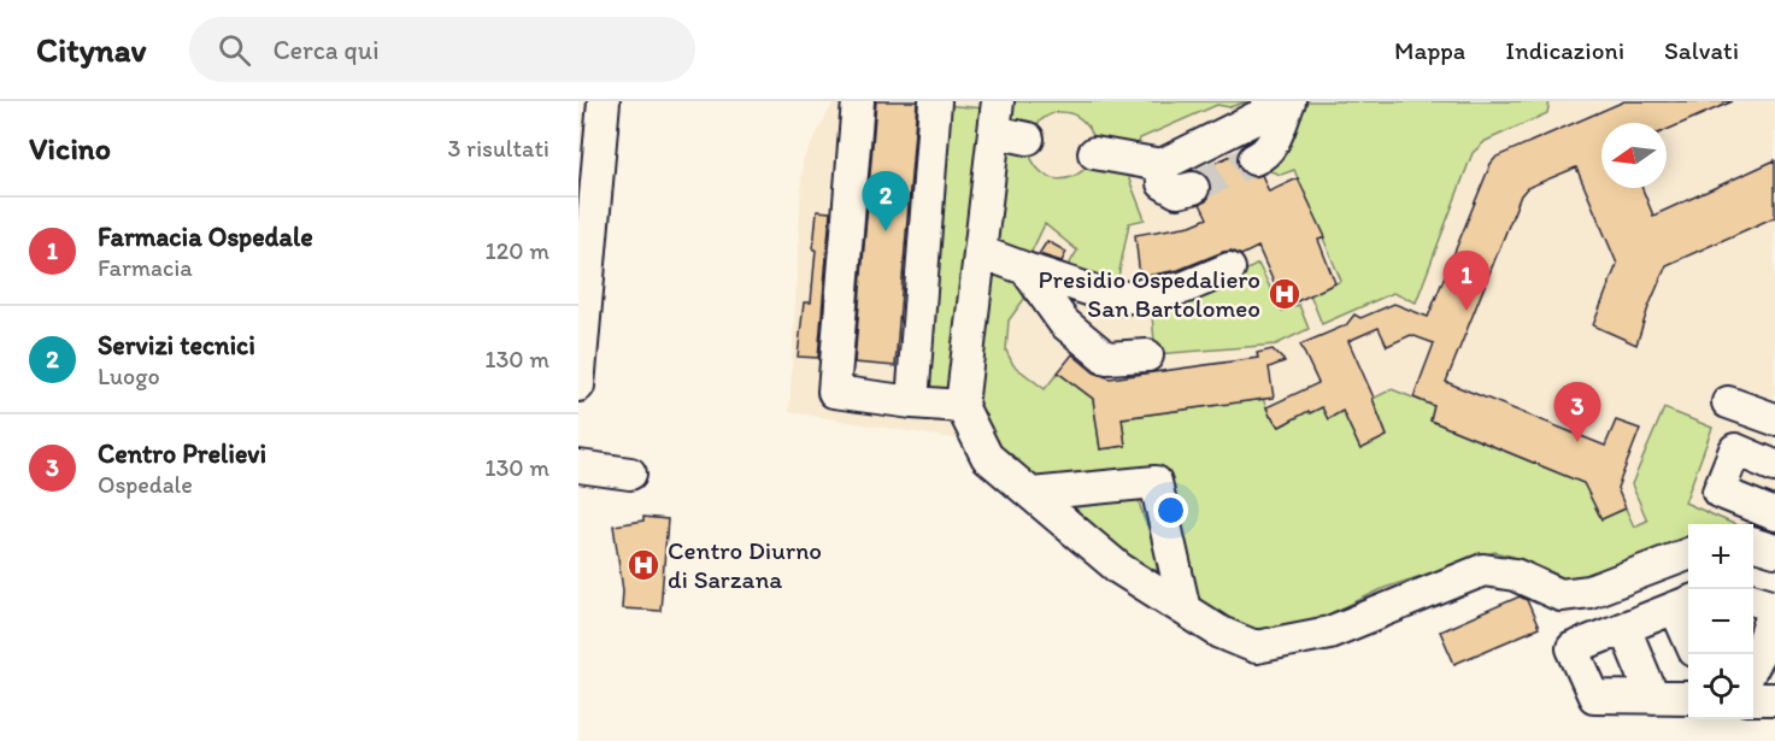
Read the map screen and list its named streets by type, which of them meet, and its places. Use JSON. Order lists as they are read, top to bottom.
{
  "places": {
    "hospital": ["Presidio Ospedaliero San Bartolomeo", "Centro Diurno di Sarzana"]
  },
  "north": "left",
  "page": {
    "header": "Citynav",
    "search": "Cerca qui",
    "nav": ["Mappa", "Indicazioni", "Salvati"],
    "heading": ["Vicino", "3 risultati"],
    "pins": ["2", "1", "3"],
    "list": [
      {
        "mark": "1",
        "name": "Farmacia Ospedale",
        "note": "Farmacia",
        "value": "120 m"
      },
      {
        "mark": "2",
        "name": "Servizi tecnici",
        "note": "Luogo",
        "value": "130 m"
      },
      {
        "mark": "3",
        "name": "Centro Prelievi",
        "note": "Ospedale",
        "value": "130 m"
      }
    ],
    "map_buttons": ["+", "−"]
  }
}
